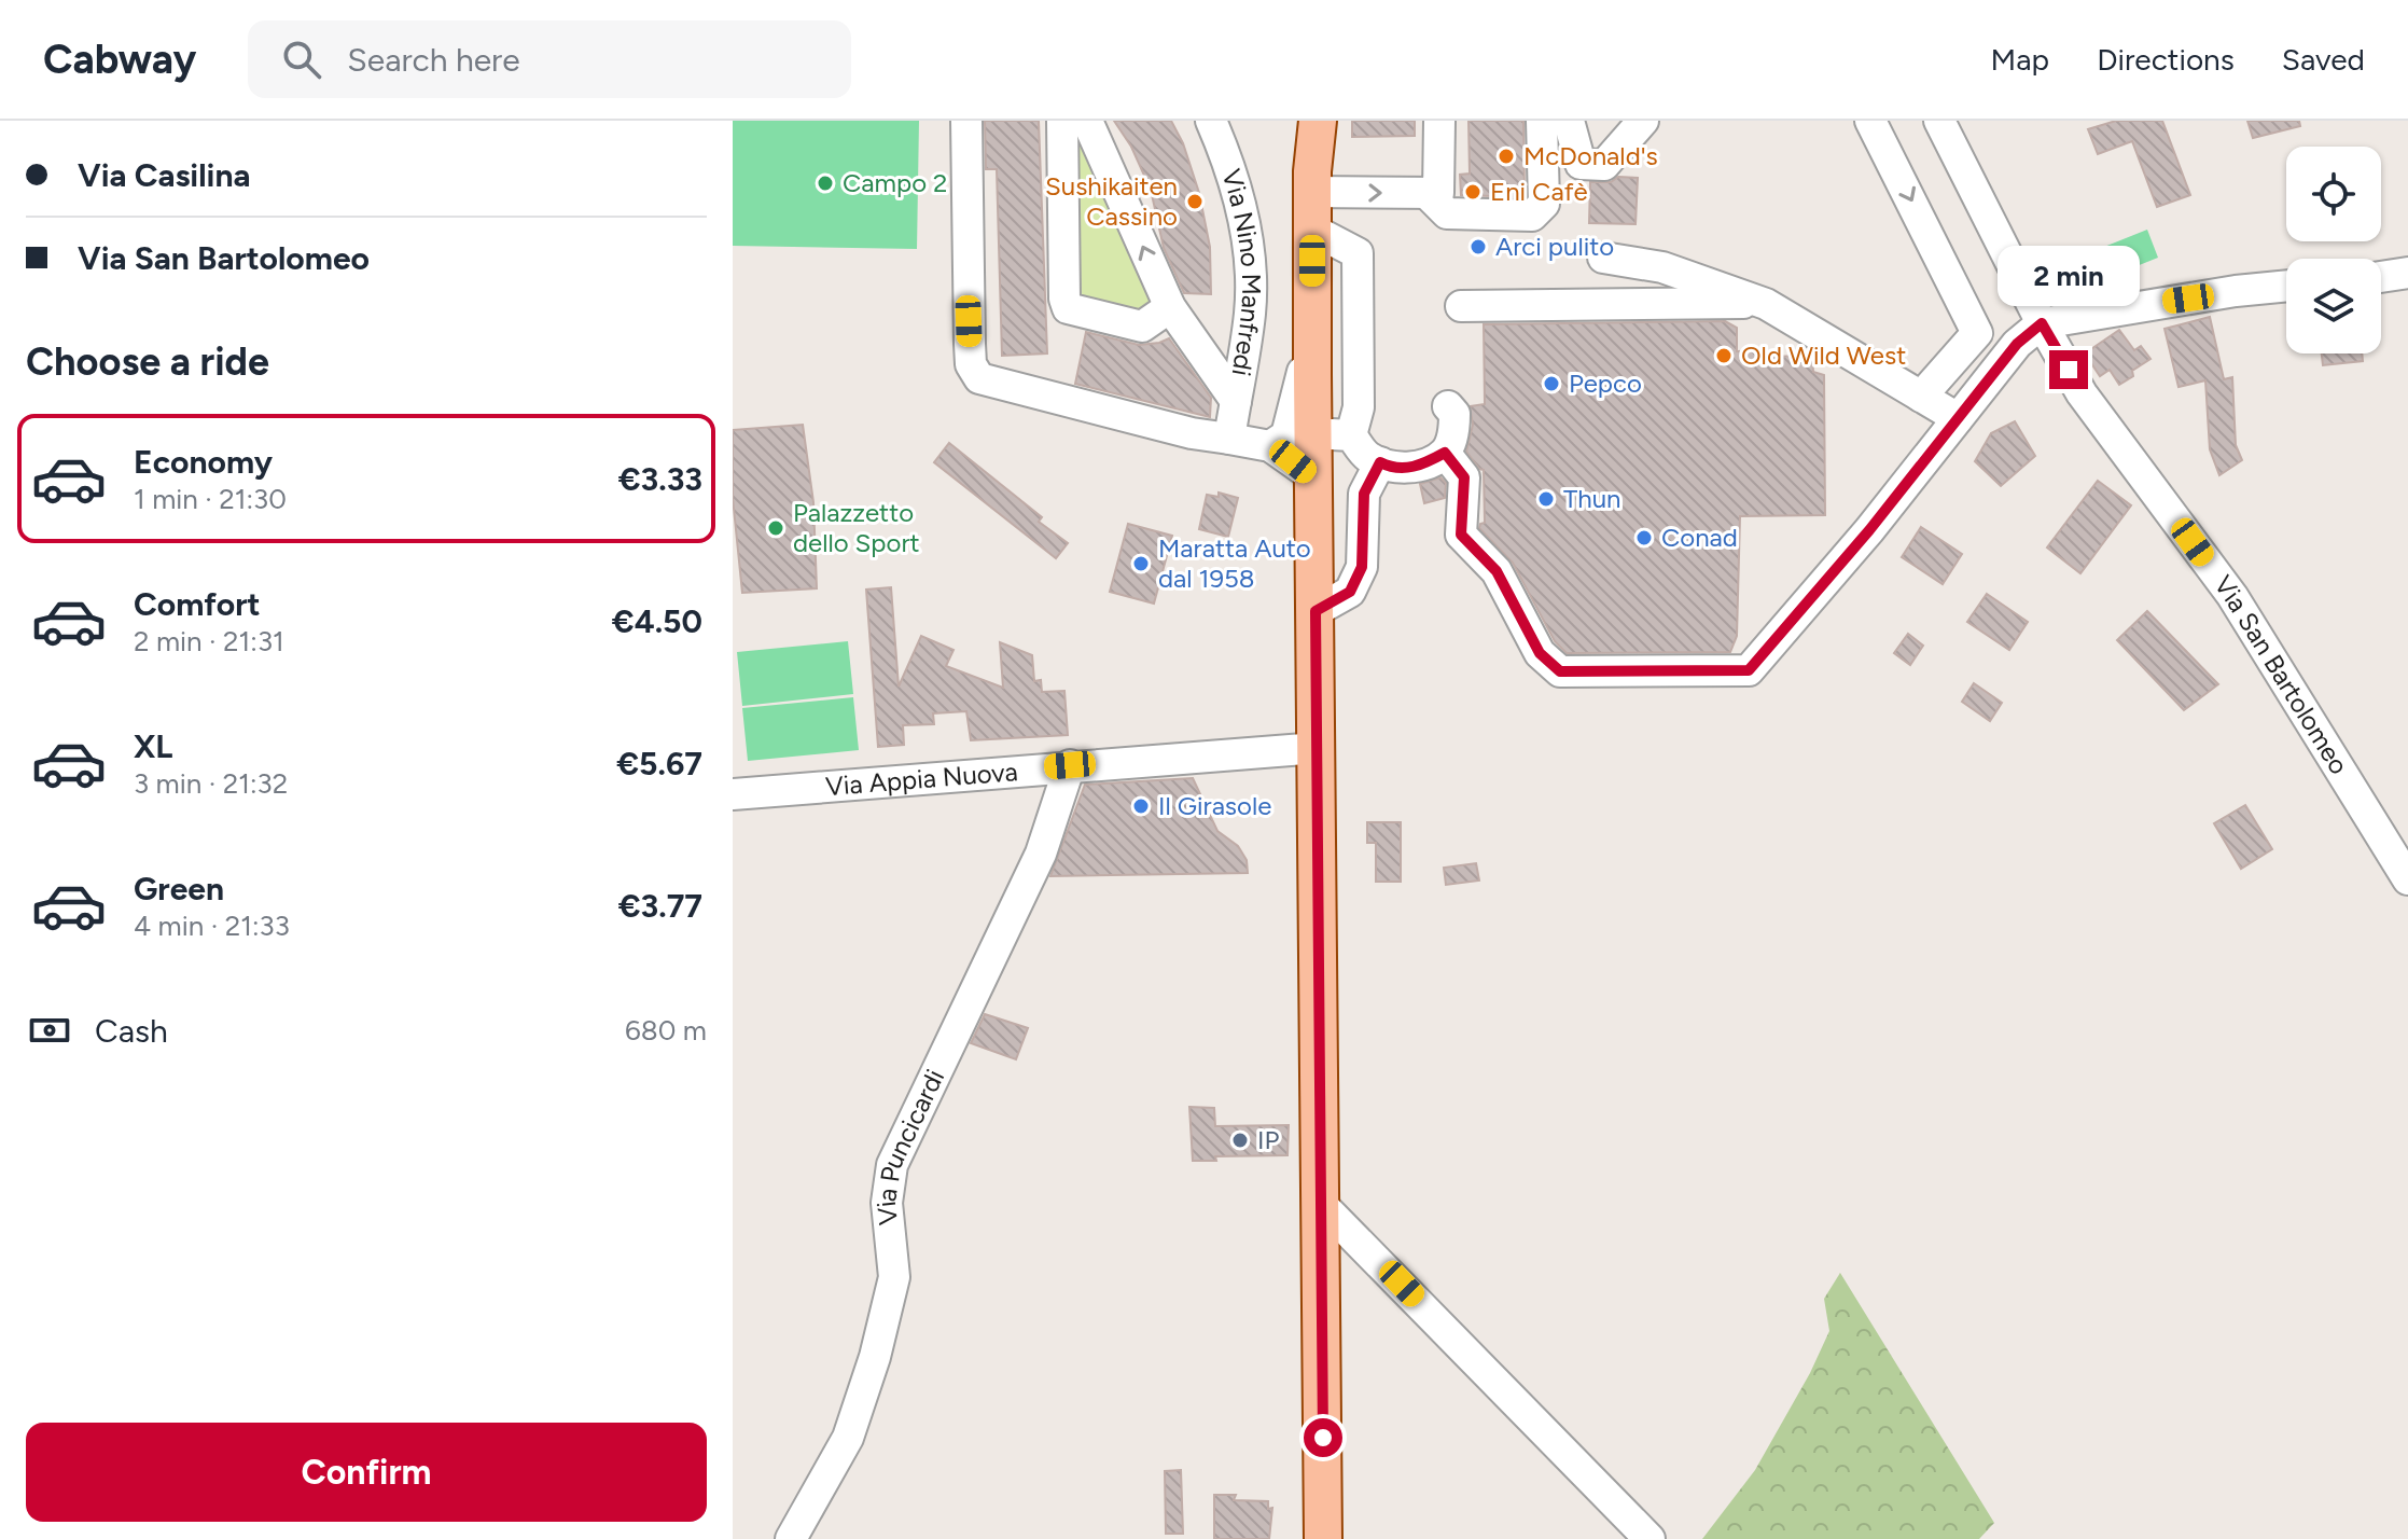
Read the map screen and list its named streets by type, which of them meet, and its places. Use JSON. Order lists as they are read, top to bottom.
{
  "streets": {
    "street": [
      "Via Nino Manfredi",
      "Via San Bartolomeo",
      "Via Appia Nuova",
      "Via Puncicardi"
    ]
  },
  "crossings": [
    ["Via Appia Nuova", "Via Puncicardi"]
  ],
  "places": [
    "McDonald's",
    "Campo 2",
    "Eni Cafè",
    "Sushikaiten Cassino",
    "Arci pulito",
    "Old Wild West",
    "Pepco",
    "Thun",
    "Palazzetto dello Sport",
    "Conad",
    "Maratta Auto dal 1958",
    "Il Girasole",
    "IP"
  ],
  "page": {
    "header": "Cabway",
    "search": "Search here",
    "nav": ["Map", "Directions", "Saved"],
    "banner": ["Via Casilina", "Via San Bartolomeo"],
    "bubble": "2 min",
    "heading": "Choose a ride",
    "list": [
      {
        "name": "Economy",
        "note": "1 min · 21:30",
        "value": "€3.33"
      },
      {
        "name": "Comfort",
        "note": "2 min · 21:31",
        "value": "€4.50"
      },
      {
        "name": "XL",
        "note": "3 min · 21:32",
        "value": "€5.67"
      },
      {
        "name": "Green",
        "note": "4 min · 21:33",
        "value": "€3.77"
      }
    ],
    "pay": ["Cash", "680 m"],
    "buttons": "Confirm"
  }
}
